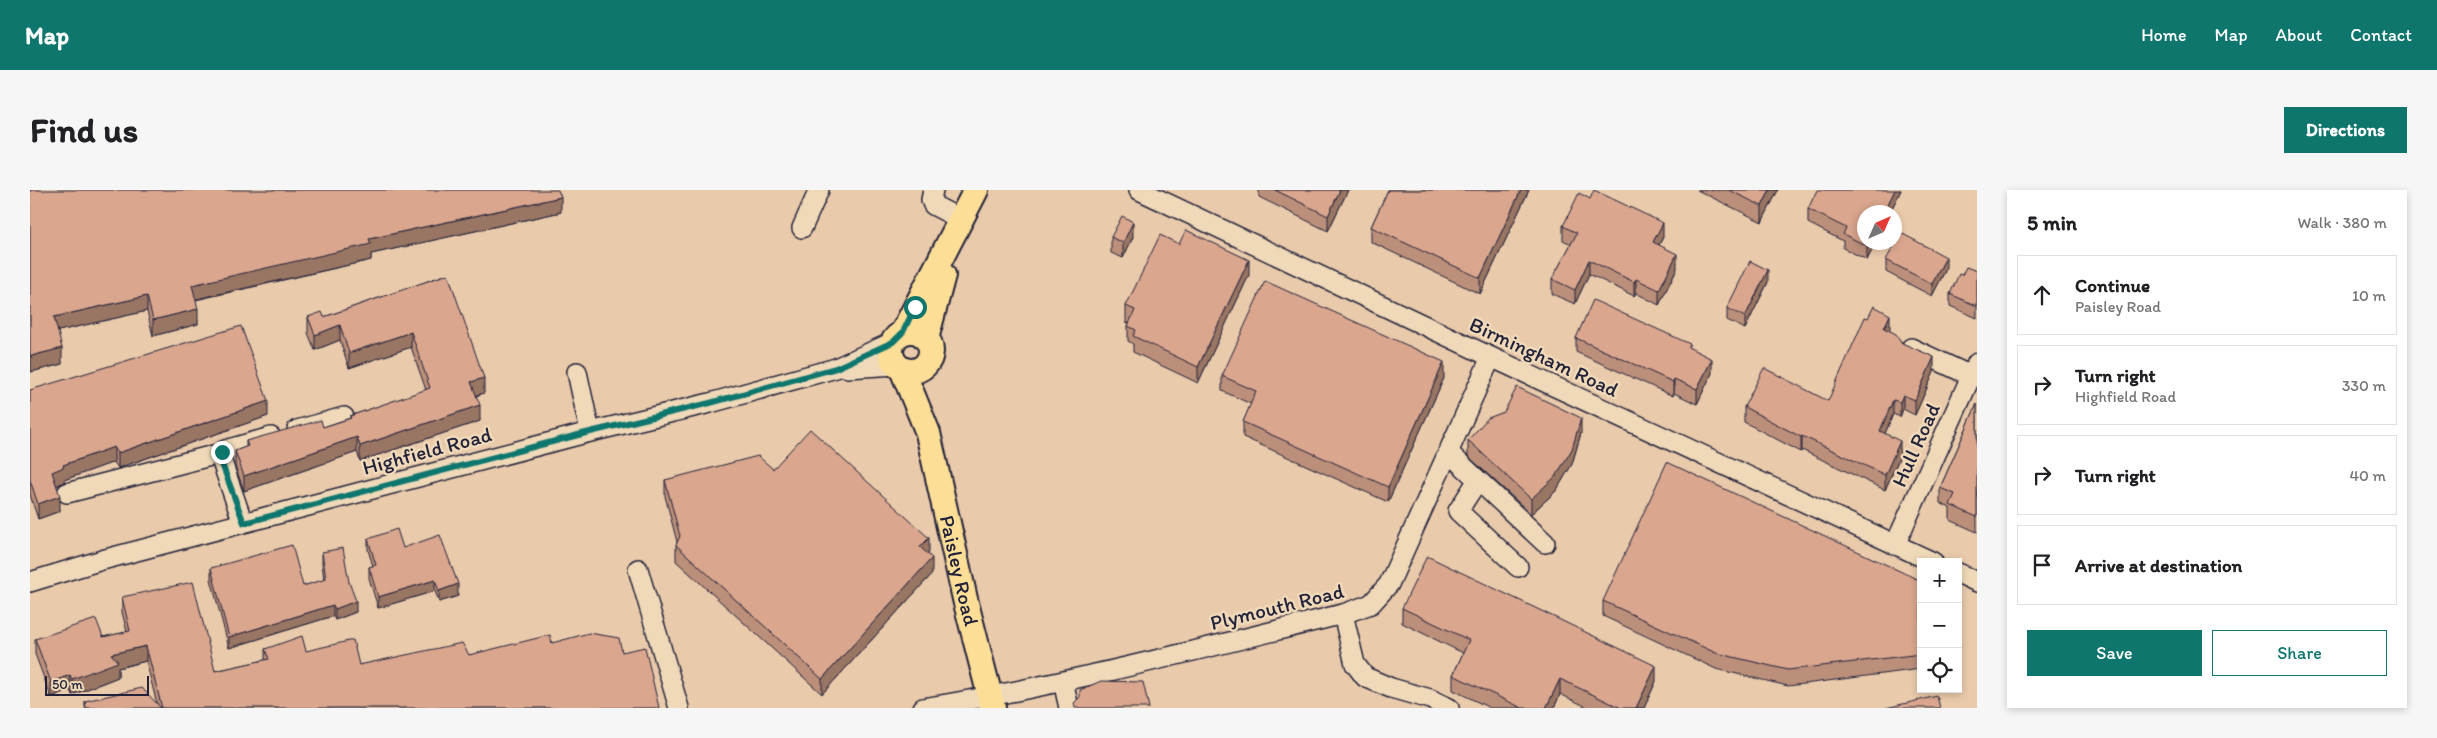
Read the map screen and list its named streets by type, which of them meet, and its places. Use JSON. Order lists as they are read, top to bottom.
{
  "streets": {
    "main road": ["Paisley Road"],
    "street": [
      "Birmingham Road",
      "Hull Road",
      "Highfield Road",
      "Plymouth Road"
    ]
  },
  "crossings": [
    ["Birmingham Road", "Hull Road"],
    ["Birmingham Road", "Plymouth Road"],
    ["Highfield Road", "Paisley Road"],
    ["Paisley Road", "Plymouth Road"]
  ],
  "scale_bar": "50 m",
  "north": "top right",
  "page": {
    "header": "Map",
    "nav": [
      "Home",
      "Map",
      "About",
      "Contact"
    ],
    "buttons": [
      "Directions",
      ["Save", "Share"]
    ],
    "title": "Find us",
    "heading": ["5 min", "Walk · 380 m"],
    "list": [
      ["Continue", "Paisley Road", "10 m"],
      ["Turn right", "Highfield Road", "330 m"],
      ["Turn right", "40 m"],
      "Arrive at destination"
    ],
    "map_buttons": ["+", "−"],
    "scale": "50 m"
  }
}
